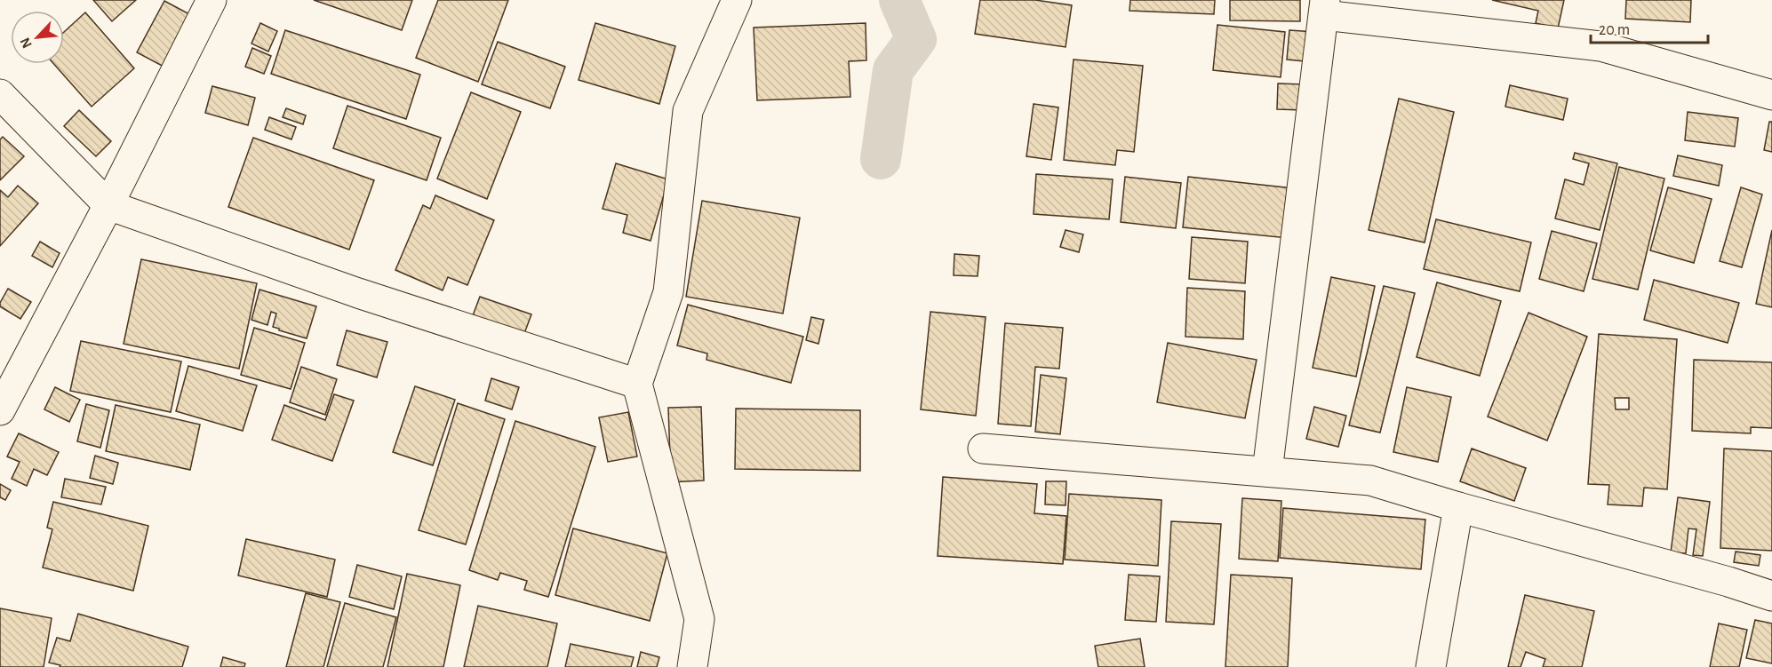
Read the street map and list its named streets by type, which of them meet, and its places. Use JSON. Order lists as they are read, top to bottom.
{
  "scale_bar": "20 m",
  "north": "bottom left"
}
